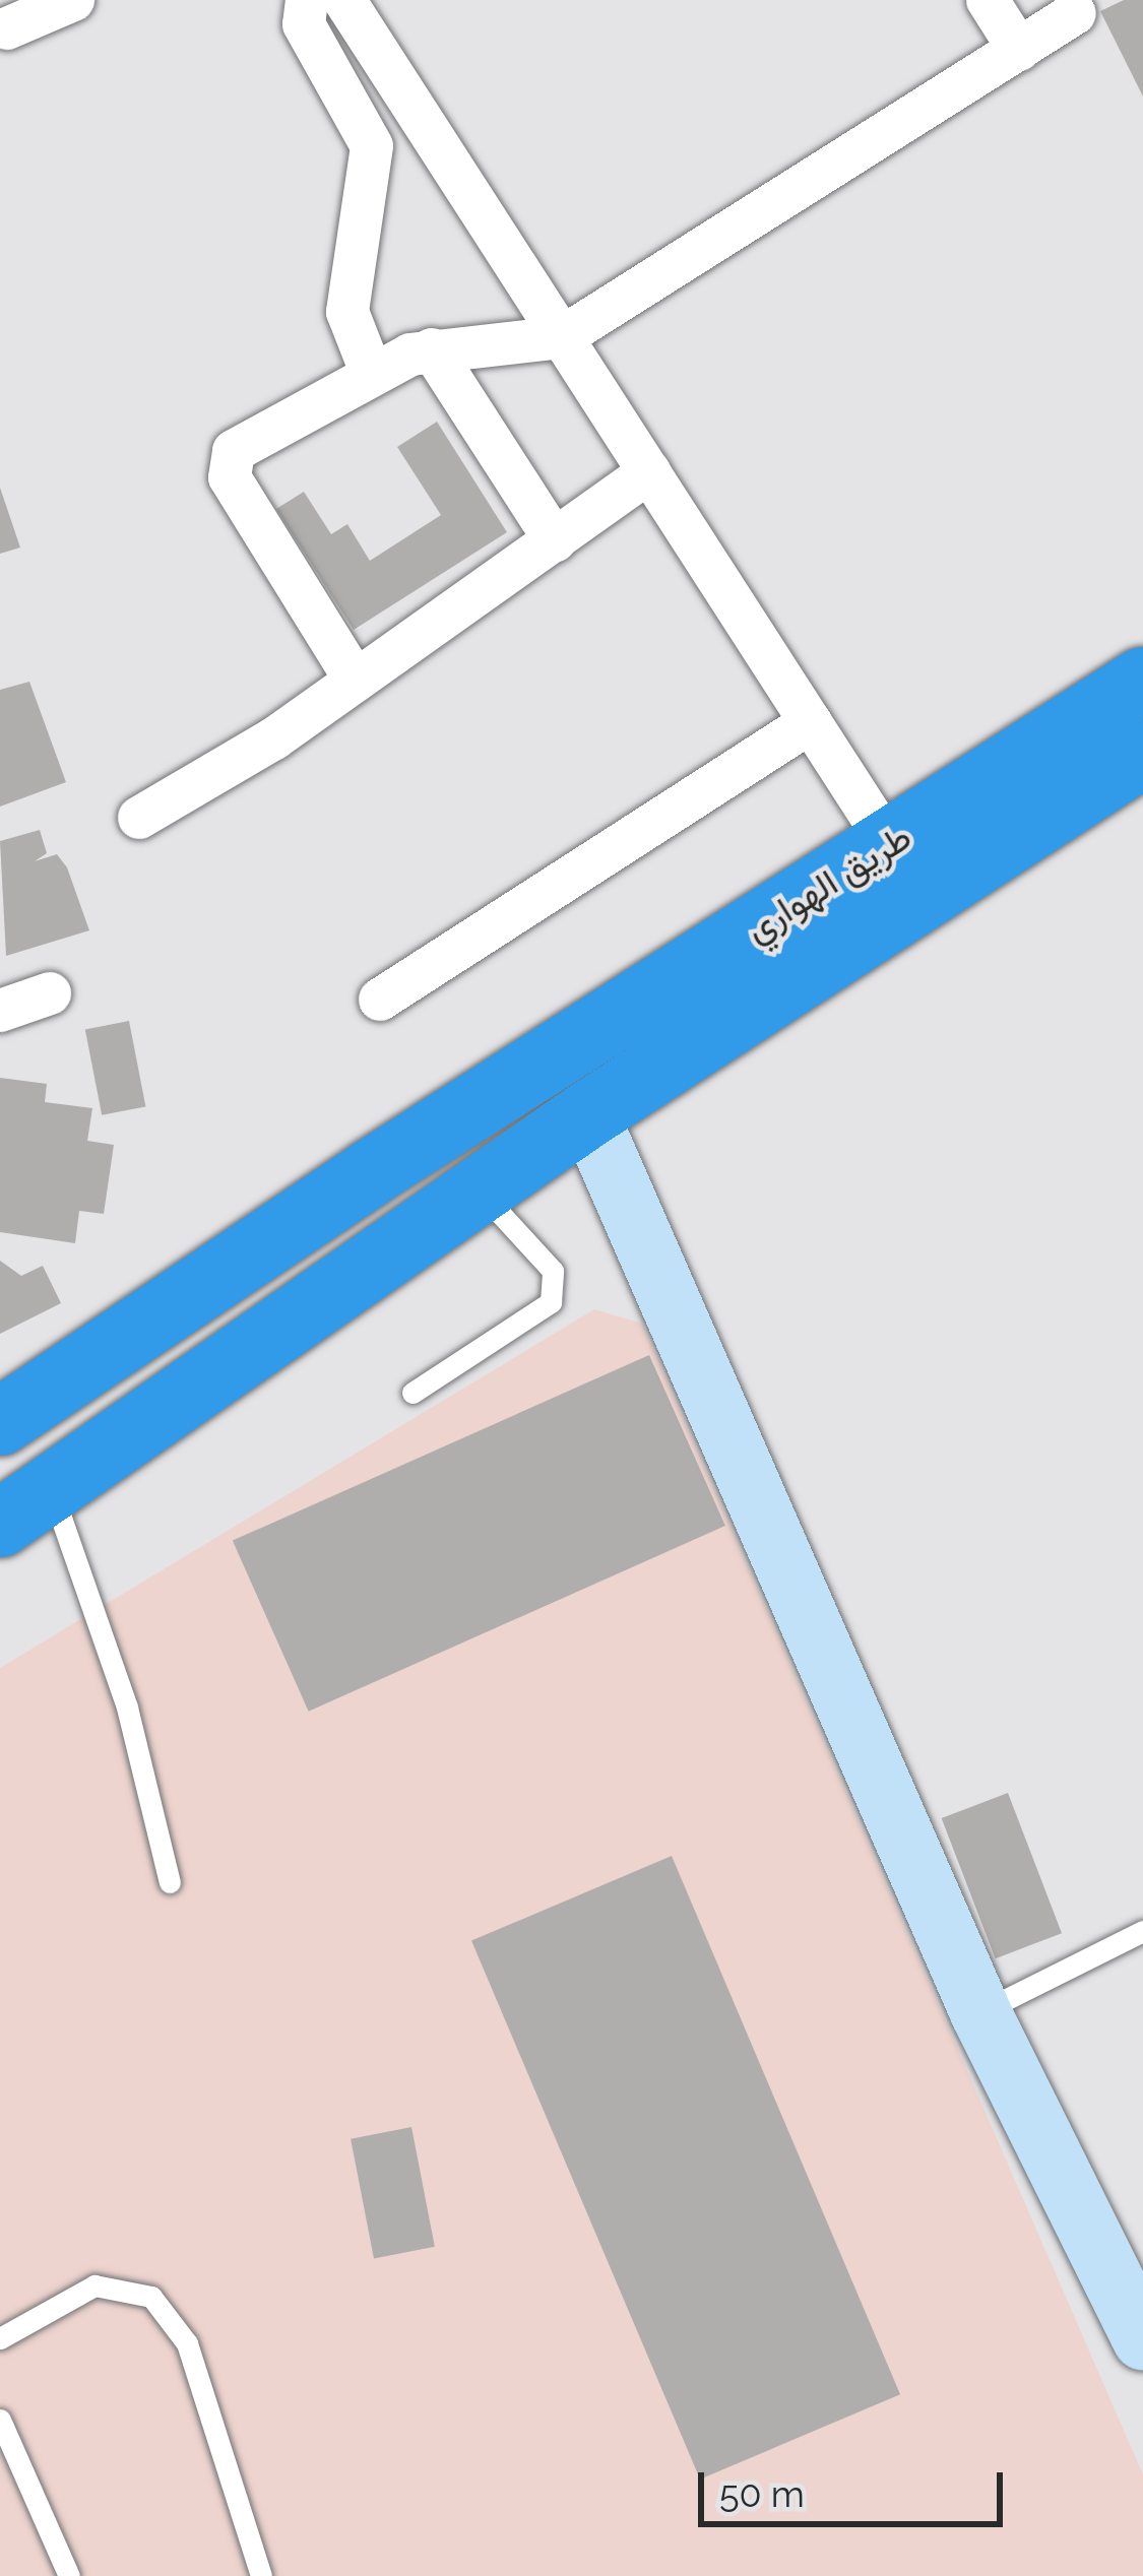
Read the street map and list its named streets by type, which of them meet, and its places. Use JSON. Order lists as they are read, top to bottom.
{
  "streets": {
    "highway": ["طريق الهواري"]
  },
  "scale_bar": "50 m"
}
